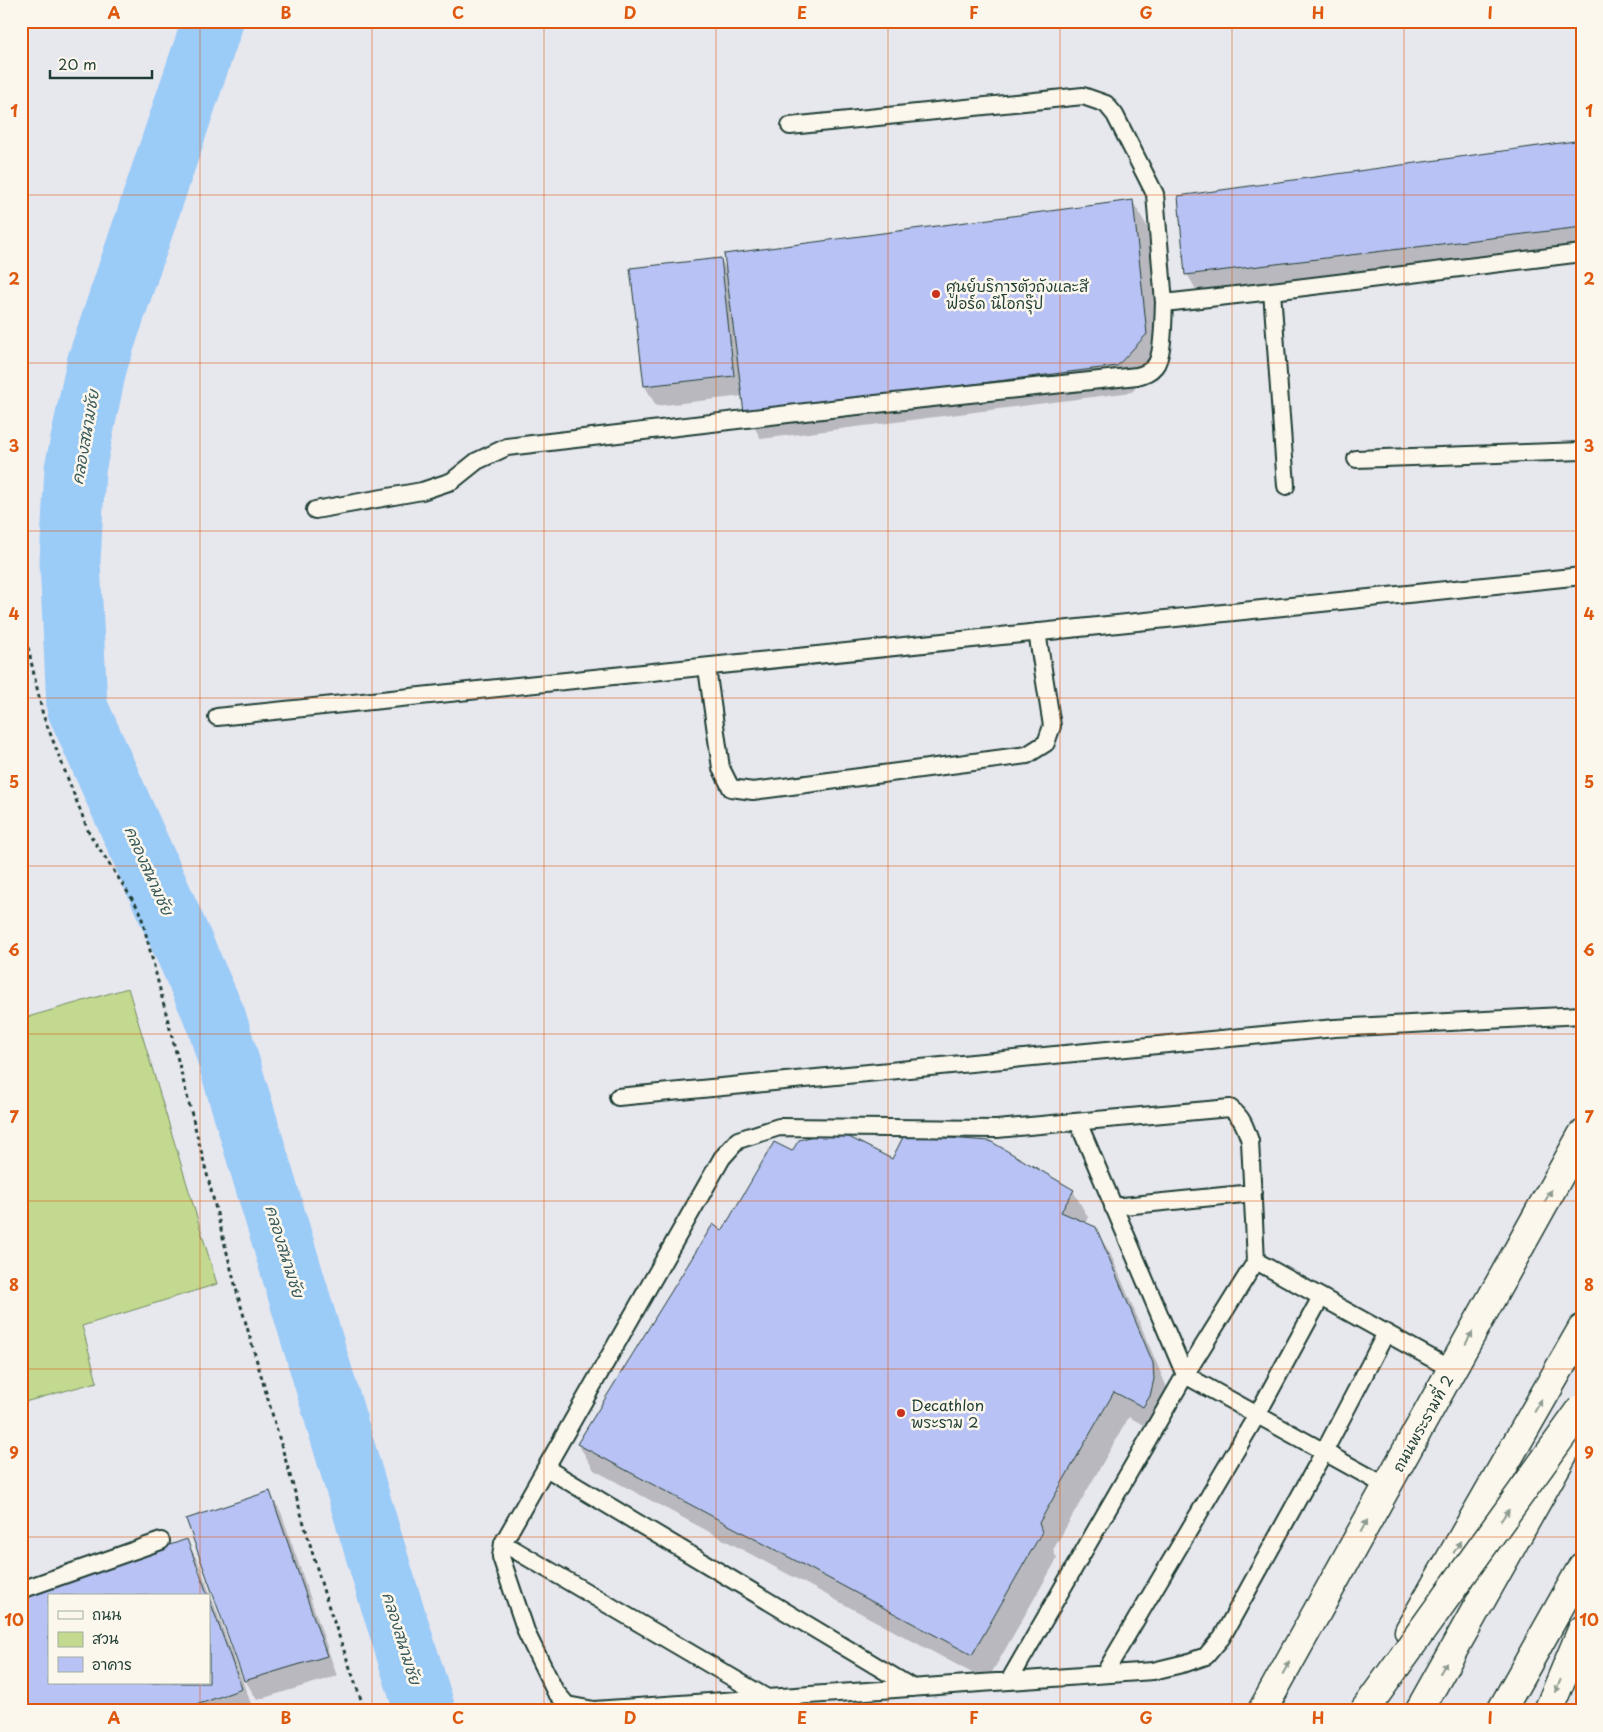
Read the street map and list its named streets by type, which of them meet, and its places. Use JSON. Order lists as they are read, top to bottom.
{
  "streets": {
    "main road": ["ถนนพระรามที่ 2"]
  },
  "water": ["คลองสนามชัย"],
  "places": ["ศูนย์บริการตัวถังและสี ฟอร์ด นีโอกรุ๊ป", "Decathlon พระราม 2"],
  "legend": ["ถนน", "สวน", "อาคาร"],
  "scale_bar": "20 m",
  "grid": {
    "columns": [
      "A",
      "B",
      "C",
      "D",
      "E",
      "F",
      "G",
      "H",
      "I"
    ],
    "rows": [
      "1",
      "2",
      "3",
      "4",
      "5",
      "6",
      "7",
      "8",
      "9",
      "10"
    ]
  }
}
